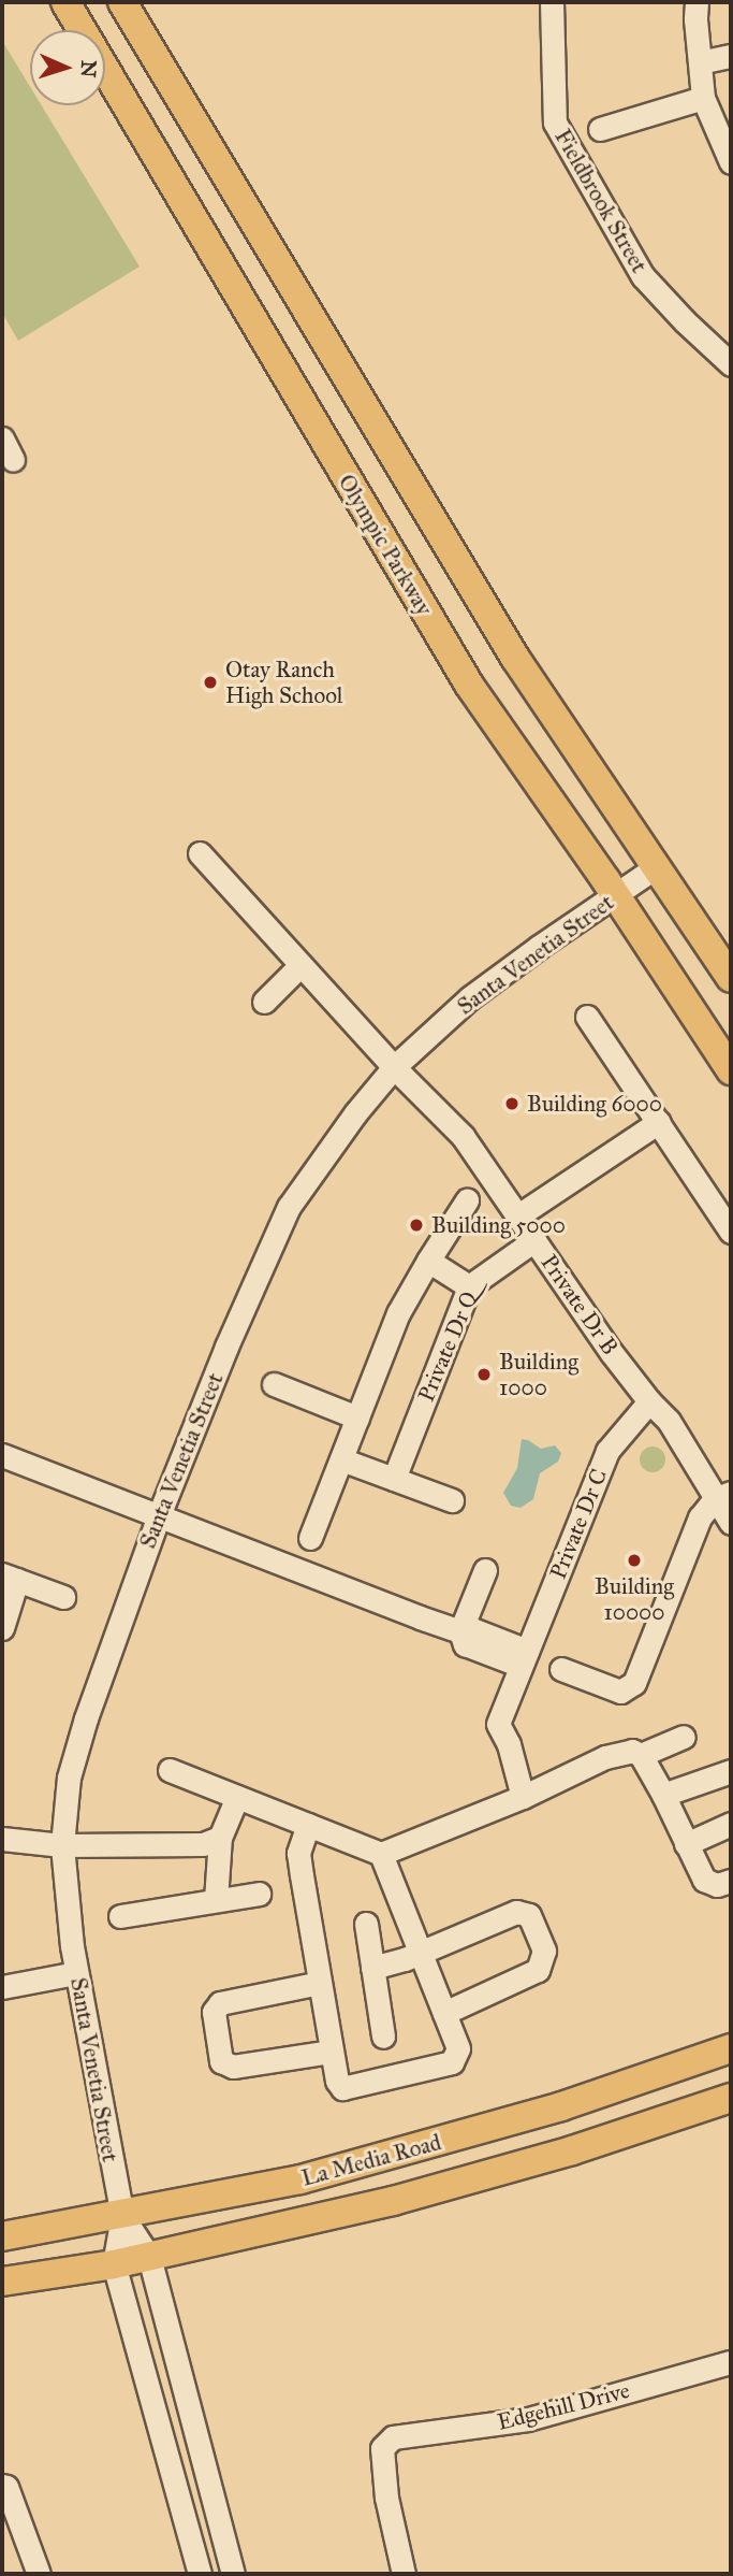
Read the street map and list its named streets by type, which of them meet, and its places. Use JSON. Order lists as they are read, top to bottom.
{
  "streets": {
    "main road": ["Olympic Parkway", "La Media Road"],
    "street": [
      "Fieldbrook Street",
      "Santa Venetia Street",
      "Private Dr B",
      "Private Dr Q",
      "Private Dr C",
      "Edgehill Drive"
    ]
  },
  "crossings": [
    ["Olympic Parkway", "Santa Venetia Street"],
    ["Santa Venetia Street", "Private Dr B"],
    ["Santa Venetia Street", "La Media Road"],
    ["Private Dr B", "Private Dr Q"],
    ["Private Dr B", "Private Dr C"]
  ],
  "places": [
    "Otay Ranch High School",
    "Building 6000",
    "Building 5000",
    "Building 1000",
    "Building 10000"
  ],
  "north": "right"
}
